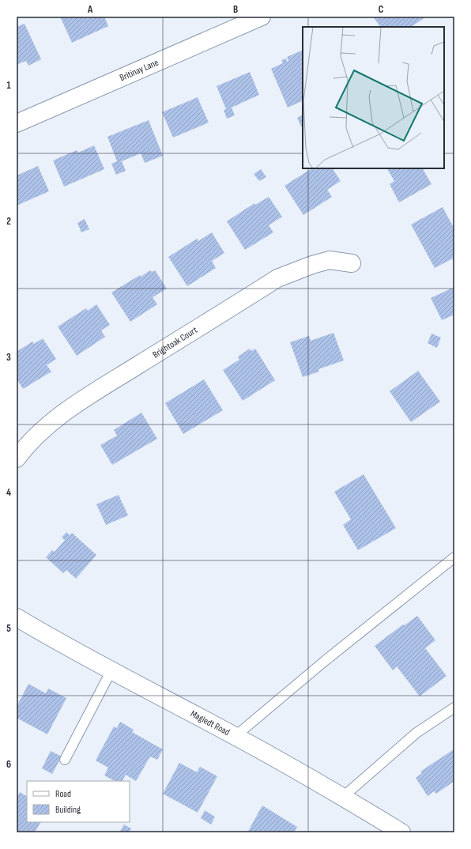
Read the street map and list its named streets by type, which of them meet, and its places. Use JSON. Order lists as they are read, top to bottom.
{
  "streets": {
    "street": ["Britinay Lane", "Brightoak Court", "Magledt Road"]
  },
  "legend": ["Road", "Building"],
  "grid": {
    "columns": ["A", "B", "C"],
    "rows": [
      "1",
      "2",
      "3",
      "4",
      "5",
      "6"
    ]
  }
}
